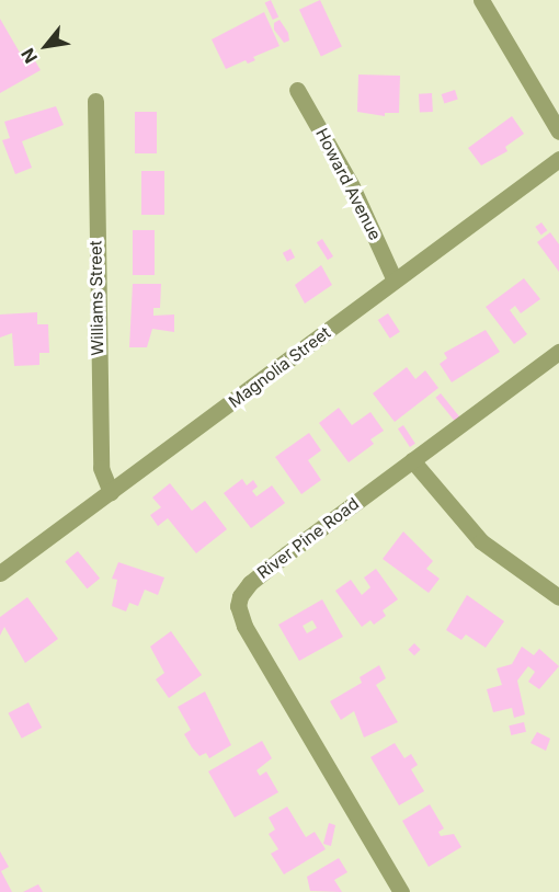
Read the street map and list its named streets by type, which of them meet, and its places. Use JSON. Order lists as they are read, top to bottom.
{
  "streets": {
    "street": [
      "Howard Avenue",
      "Williams Street",
      "Magnolia Street",
      "River Pine Road"
    ]
  },
  "crossings": [
    ["Howard Avenue", "Magnolia Street"],
    ["Williams Street", "Magnolia Street"]
  ],
  "north": "bottom left"
}
